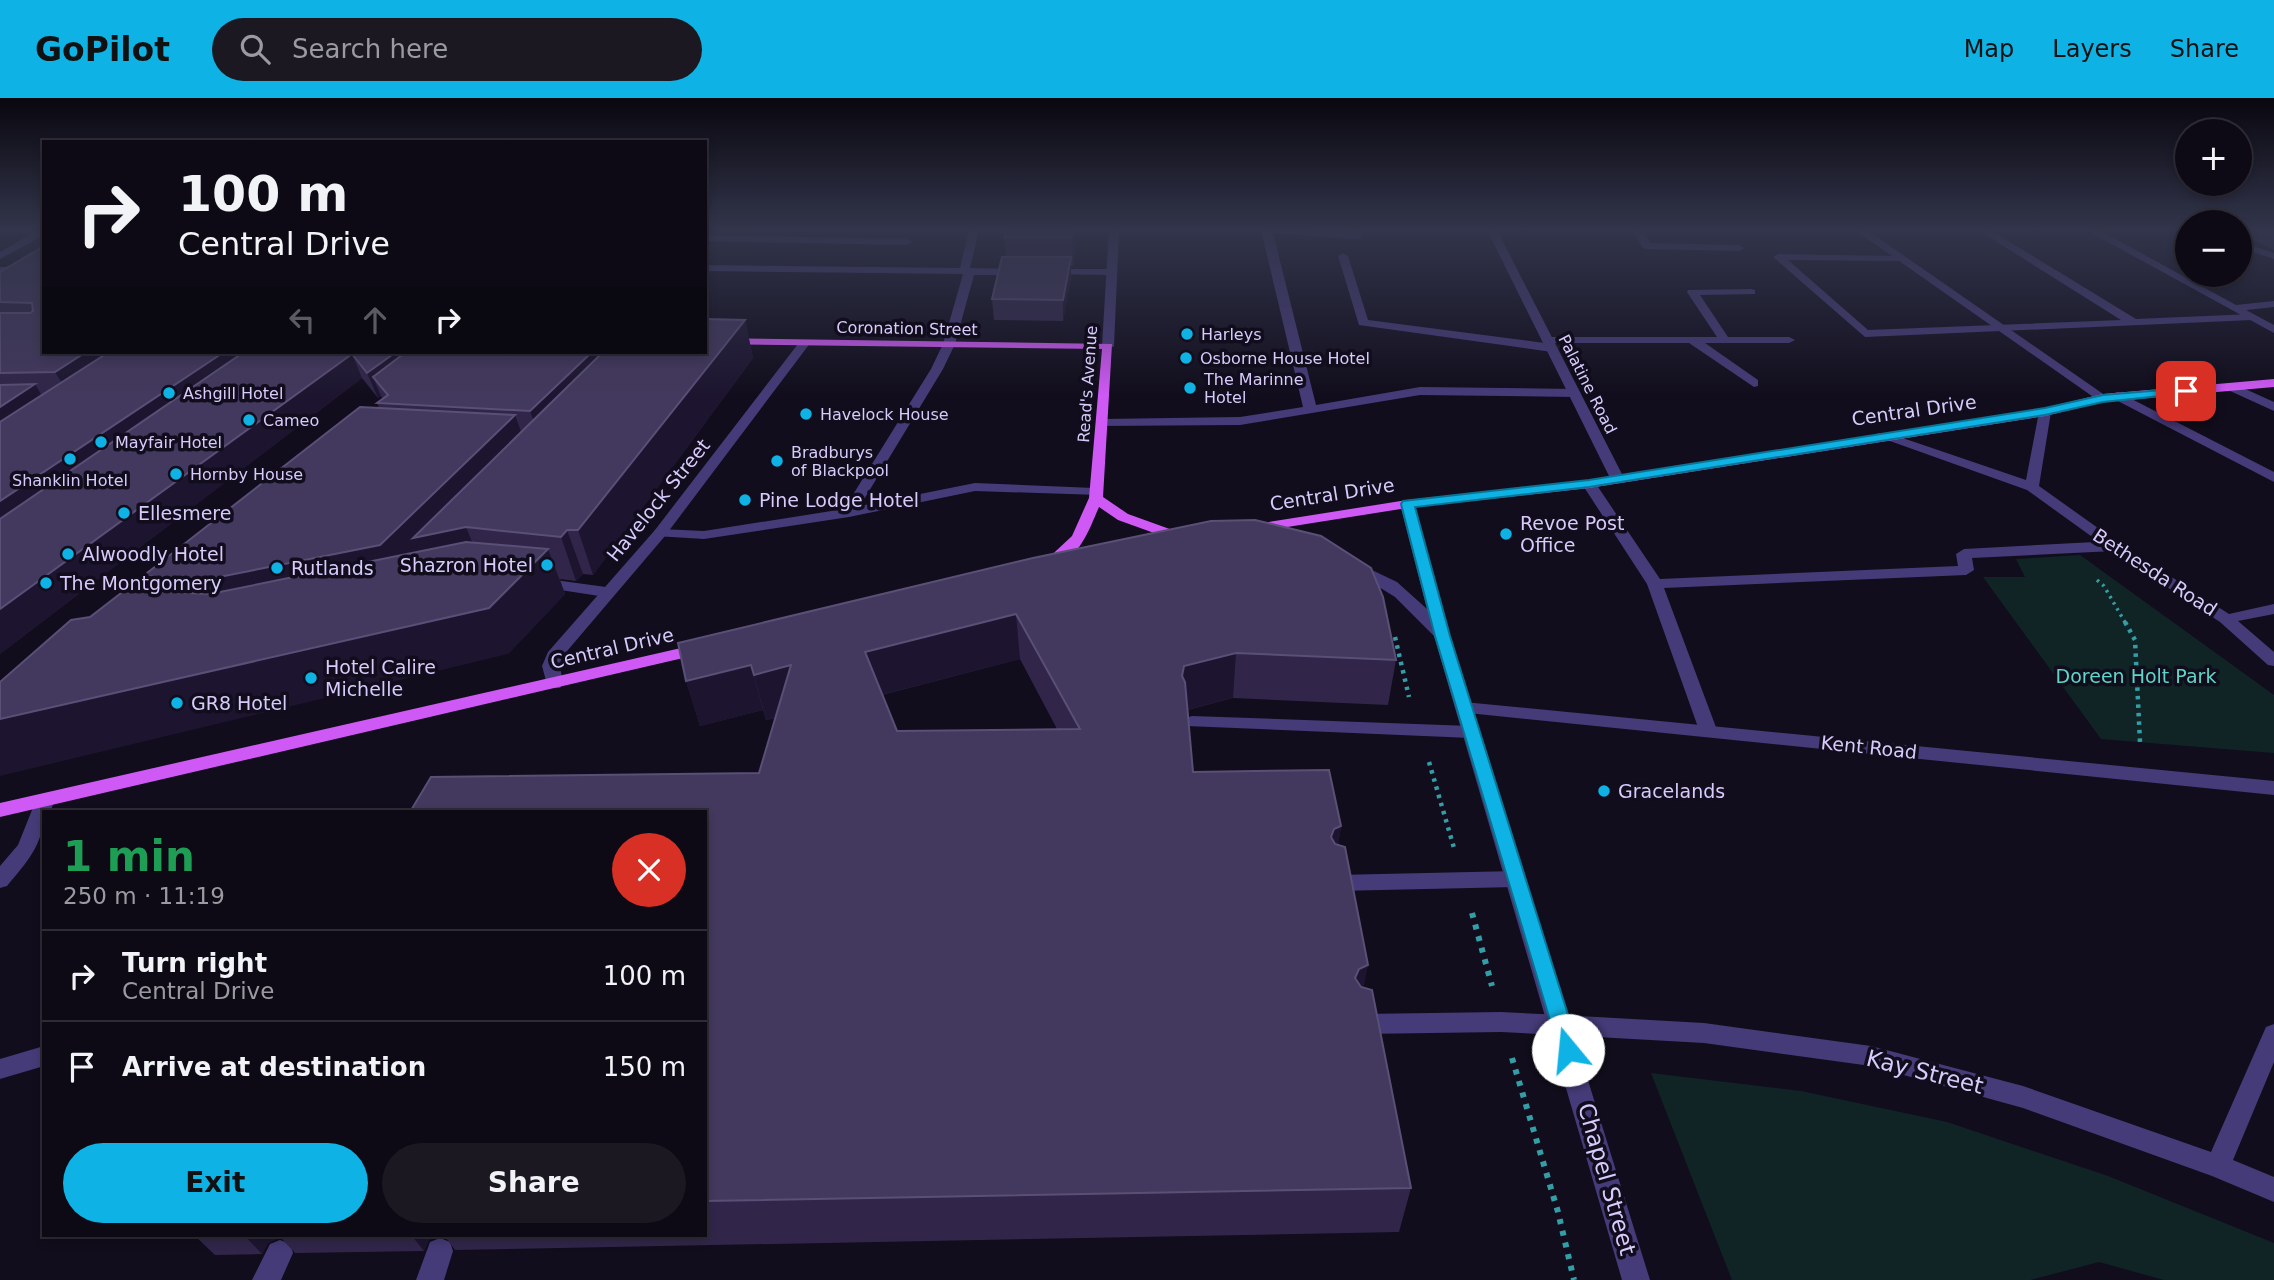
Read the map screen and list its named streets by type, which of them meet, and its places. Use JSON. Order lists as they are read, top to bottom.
{
  "streets": {
    "main road": ["Coronation Street", "Read's Avenue", "Central Drive"],
    "street": [
      "Palatine Road",
      "Havelock Street",
      "Bethesda Road",
      "Kent Road",
      "Kay Street",
      "Chapel Street"
    ]
  },
  "crossings": [
    ["Coronation Street", "Read's Avenue"],
    ["Coronation Street", "Havelock Street"],
    ["Palatine Road", "Central Drive"],
    ["Central Drive", "Havelock Street"],
    ["Central Drive", "Bethesda Road"],
    ["Central Drive", "Chapel Street"],
    ["Kent Road", "Chapel Street"],
    ["Kay Street", "Chapel Street"]
  ],
  "parks": ["Doreen Holt Park"],
  "places": [
    "Harleys",
    "Osborne House Hotel",
    "The Marinne Hotel",
    "Ashgill Hotel",
    "Havelock House",
    "Cameo",
    "Mayfair Hotel",
    "Shanklin Hotel",
    "Bradburys of Blackpool",
    "Hornby House",
    "Pine Lodge Hotel",
    "Ellesmere",
    "Revoe Post Office",
    "Alwoodly Hotel",
    "Shazron Hotel",
    "Rutlands",
    "The Montgomery",
    "Hotel Calire Michelle",
    "GR8 Hotel",
    "Gracelands"
  ],
  "page": {
    "header": "GoPilot",
    "search": "Search here",
    "nav": ["Map", "Layers", "Share"],
    "map_buttons": ["+", "−"],
    "turn": ["100 m", "Central Drive"],
    "heading": ["1 min", "250 m · 11:19"],
    "list": [
      {
        "name": "Turn right",
        "note": "Central Drive",
        "value": "100 m"
      },
      {
        "name": "Arrive at destination",
        "value": "150 m"
      }
    ],
    "buttons": ["Exit", "Share"]
  }
}
